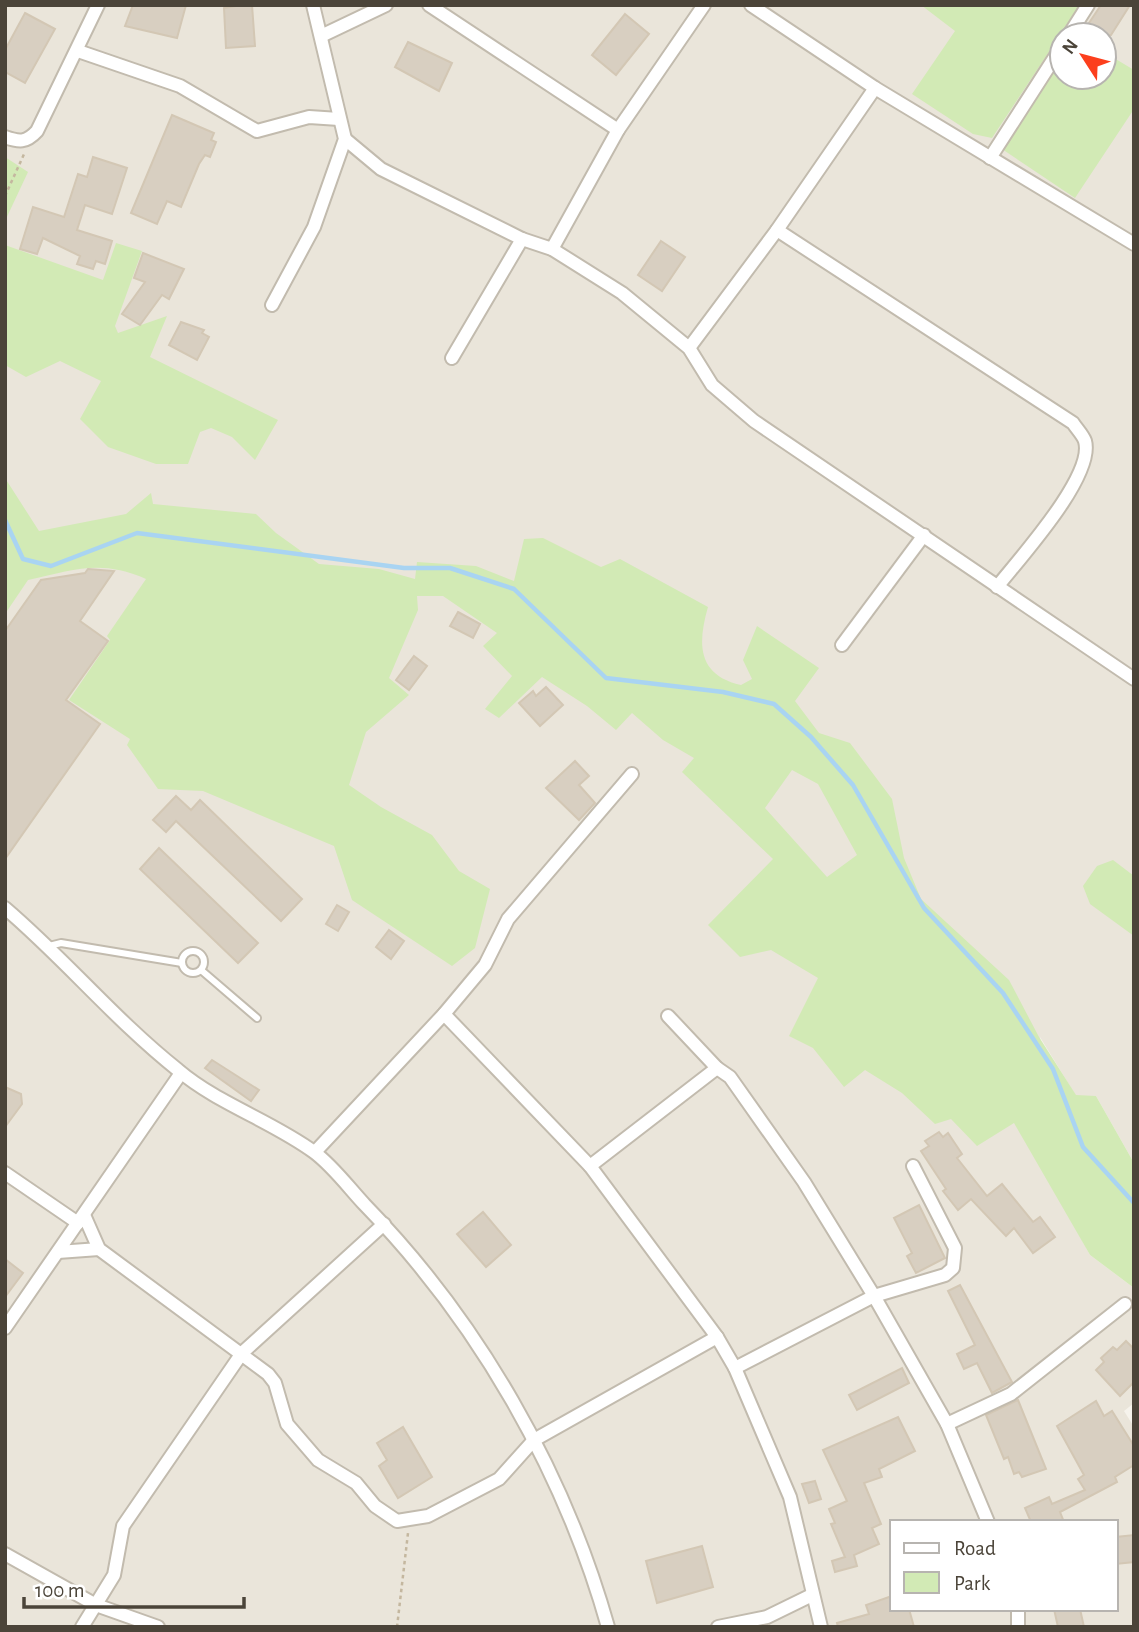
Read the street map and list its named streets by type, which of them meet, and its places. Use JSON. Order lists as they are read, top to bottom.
{
  "legend": ["Road", "Park"],
  "scale_bar": "100 m",
  "north": "top left"
}
